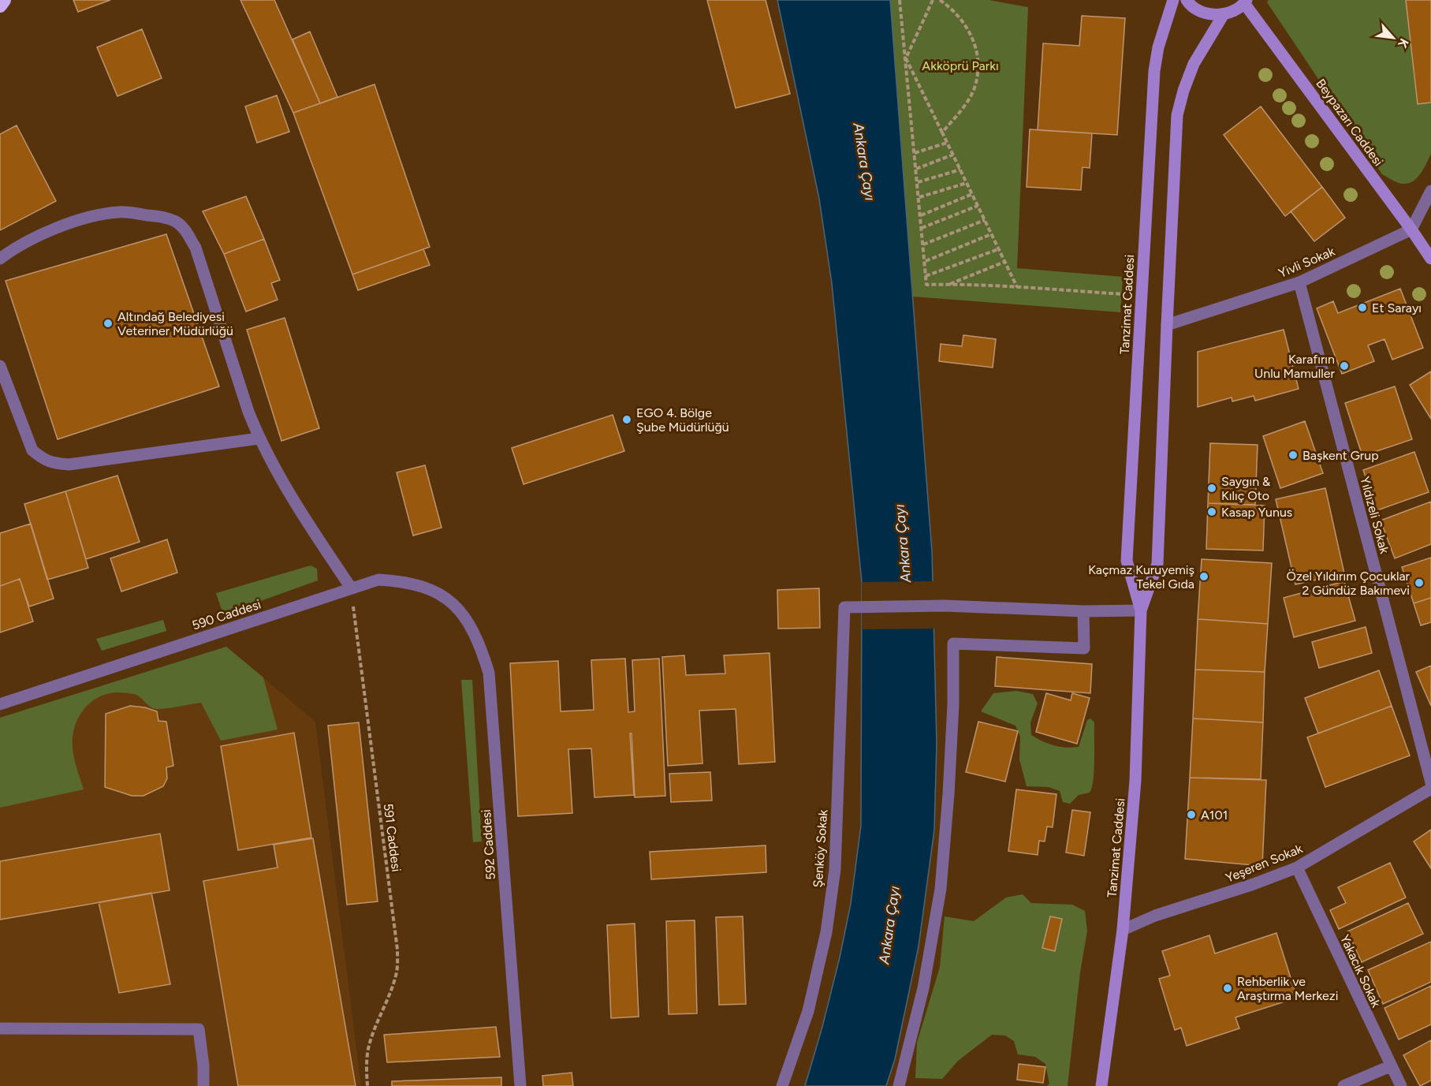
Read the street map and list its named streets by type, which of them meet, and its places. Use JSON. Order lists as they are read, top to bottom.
{
  "streets": {
    "main road": ["Beypazarı Caddesi", "Tanzimat Caddesi"],
    "street": [
      "Yivli Sokak",
      "Yıldızeli Sokak",
      "590 Caddesi",
      "592 Caddesi",
      "Şenköy Sokak",
      "Yeşeren Sokak",
      "Yakacık Sokak"
    ],
    "path": ["591 Caddesi"]
  },
  "crossings": [
    ["Beypazarı Caddesi", "Yivli Sokak"],
    ["Yivli Sokak", "Tanzimat Caddesi"],
    ["Yivli Sokak", "Yıldızeli Sokak"],
    ["Tanzimat Caddesi", "Yeşeren Sokak"],
    ["590 Caddesi", "591 Caddesi"],
    ["590 Caddesi", "592 Caddesi"],
    ["Yeşeren Sokak", "Yakacık Sokak"]
  ],
  "water": ["Ankara Çayı"],
  "parks": ["Akköprü Parkı"],
  "places": [
    "Et Sarayı",
    "Altındağ Belediyesi Veteriner Müdürlüğü",
    "Karafırın Unlu Mamuller",
    "EGO 4. Bölge Şube Müdürlüğü",
    "Başkent Grup",
    "Saygın & Kılıç Oto",
    "Kasap Yunus",
    "Kaçmaz Kuruyemiş Tekel Gıda",
    "Özel Yıldırım Çocuklar 2 Gündüz Bakımevi",
    "A101",
    "Rehberlik ve Araştırma Merkezi"
  ],
  "north": "bottom right"
}
